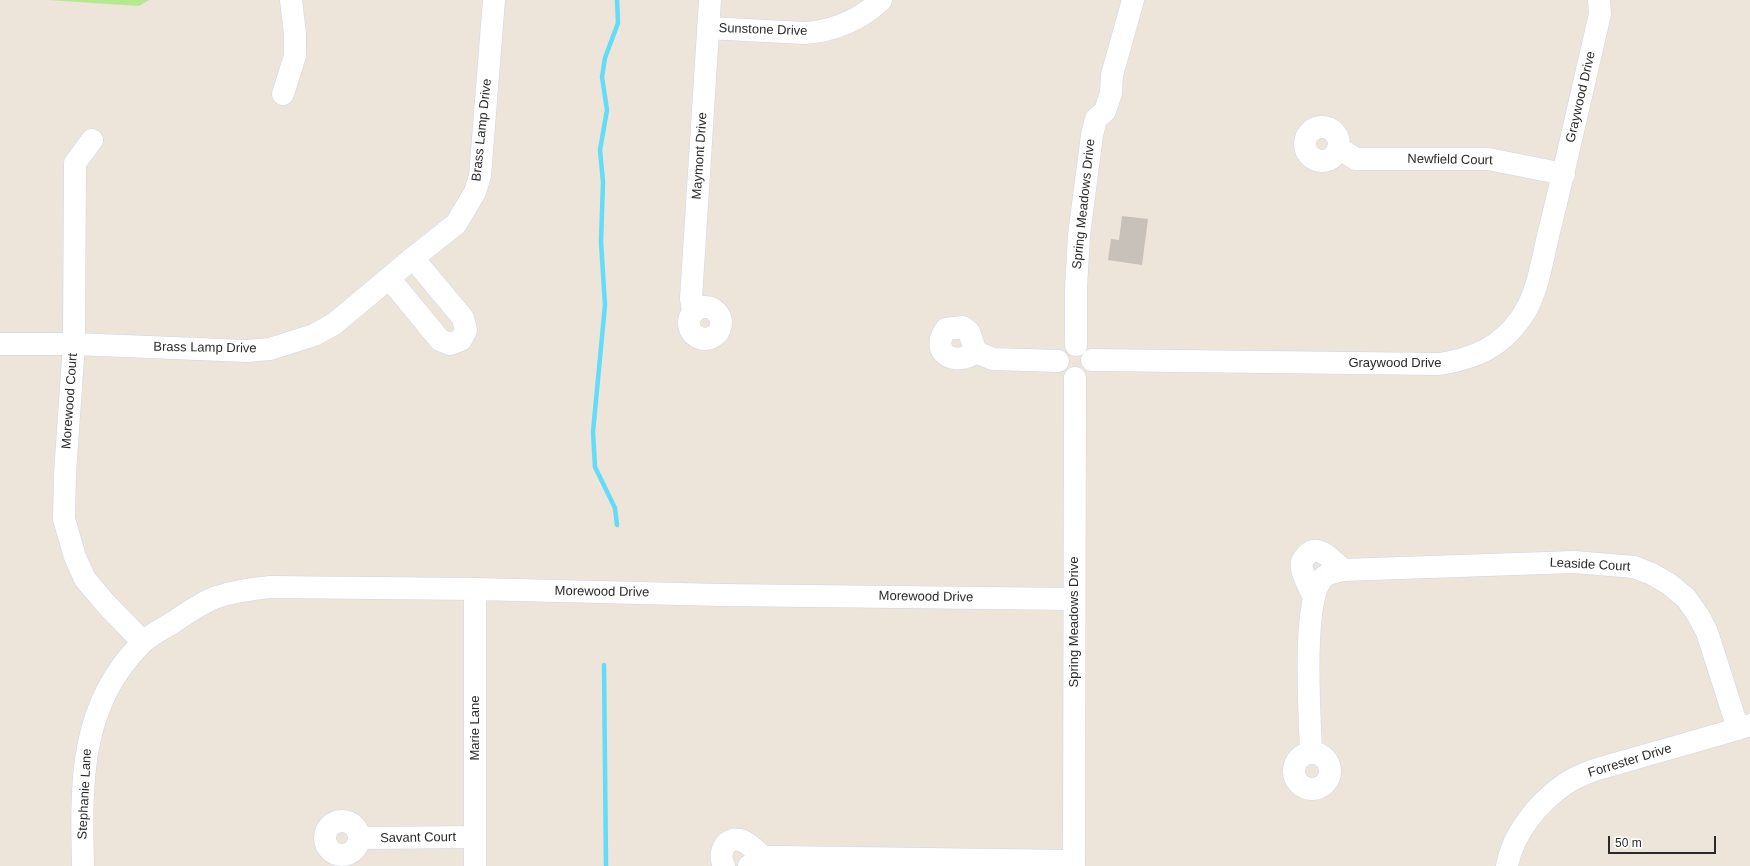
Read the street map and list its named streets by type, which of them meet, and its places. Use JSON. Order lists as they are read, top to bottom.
{
  "streets": {
    "street": [
      "Sunstone Drive",
      "Graywood Drive",
      "Brass Lamp Drive",
      "Maymont Drive",
      "Newfield Court",
      "Spring Meadows Drive",
      "Morewood Court",
      "Leaside Court",
      "Morewood Drive",
      "Marie Lane",
      "Forrester Drive",
      "Stephanie Lane",
      "Savant Court"
    ]
  },
  "crossings": [
    ["Sunstone Drive", "Maymont Drive"],
    ["Graywood Drive", "Newfield Court"],
    ["Graywood Drive", "Spring Meadows Drive"],
    ["Brass Lamp Drive", "Morewood Court"],
    ["Spring Meadows Drive", "Morewood Drive"],
    ["Morewood Court", "Morewood Drive"],
    ["Morewood Court", "Stephanie Lane"],
    ["Leaside Court", "Forrester Drive"],
    ["Morewood Drive", "Marie Lane"],
    ["Morewood Drive", "Stephanie Lane"],
    ["Marie Lane", "Savant Court"]
  ],
  "scale_bar": "50 m"
}
